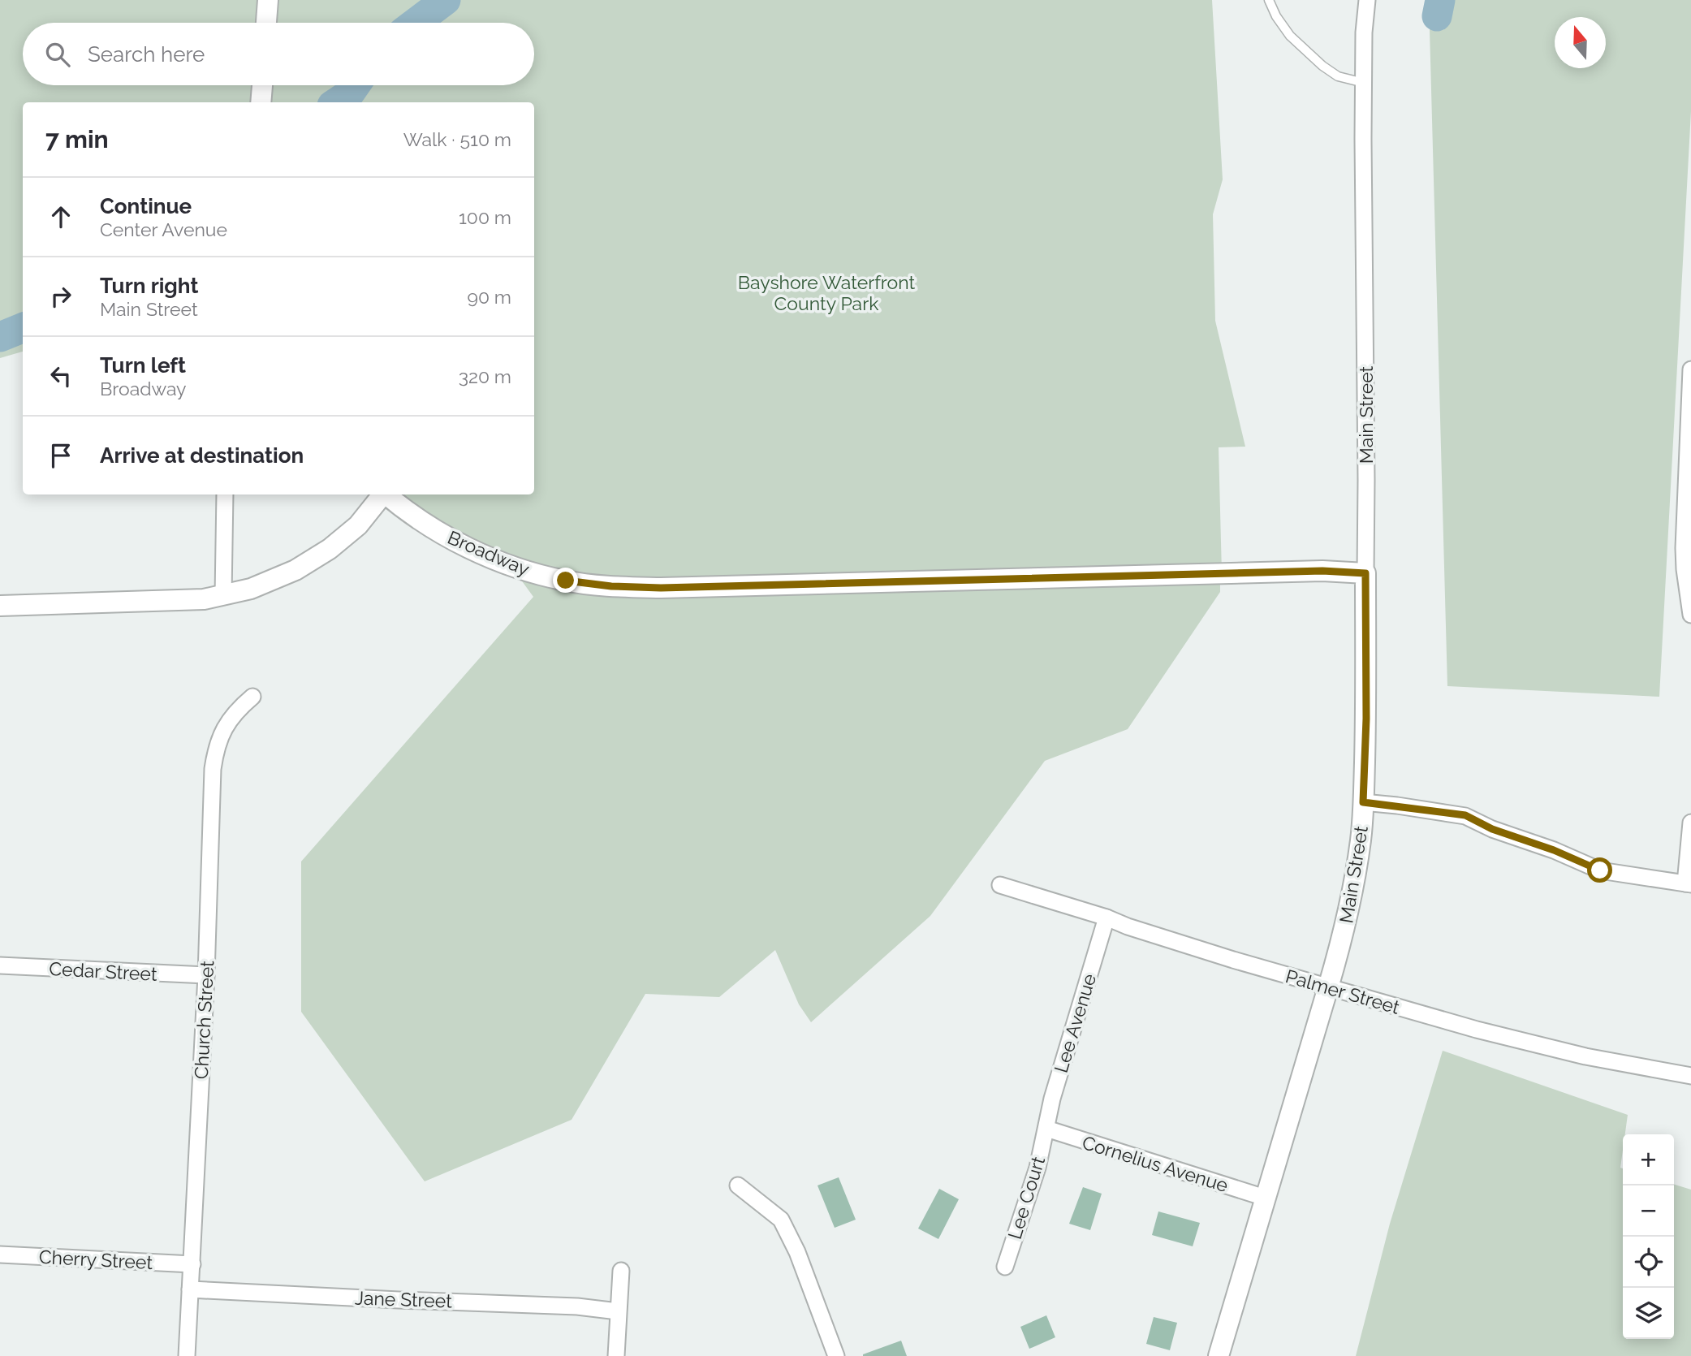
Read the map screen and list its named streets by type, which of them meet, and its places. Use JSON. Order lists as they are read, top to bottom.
{
  "streets": {
    "street": [
      "Main Street",
      "Broadway",
      "Cedar Street",
      "Palmer Street",
      "Church Street",
      "Lee Avenue",
      "Cornelius Avenue",
      "Lee Court",
      "Cherry Street",
      "Jane Street"
    ]
  },
  "crossings": [
    ["Main Street", "Broadway"],
    ["Main Street", "Palmer Street"],
    ["Main Street", "Cornelius Avenue"],
    ["Cedar Street", "Church Street"],
    ["Palmer Street", "Lee Avenue"],
    ["Church Street", "Cherry Street"],
    ["Church Street", "Jane Street"],
    ["Lee Avenue", "Cornelius Avenue"],
    ["Lee Avenue", "Lee Court"],
    ["Cornelius Avenue", "Lee Court"]
  ],
  "parks": ["Bayshore Waterfront County Park"],
  "north": "top",
  "page": {
    "search": "Search here",
    "heading": ["7 min", "Walk · 510 m"],
    "list": [
      ["Continue", "Center Avenue", "100 m"],
      ["Turn right", "Main Street", "90 m"],
      ["Turn left", "Broadway", "320 m"],
      "Arrive at destination"
    ],
    "map_buttons": ["+", "−"]
  }
}
